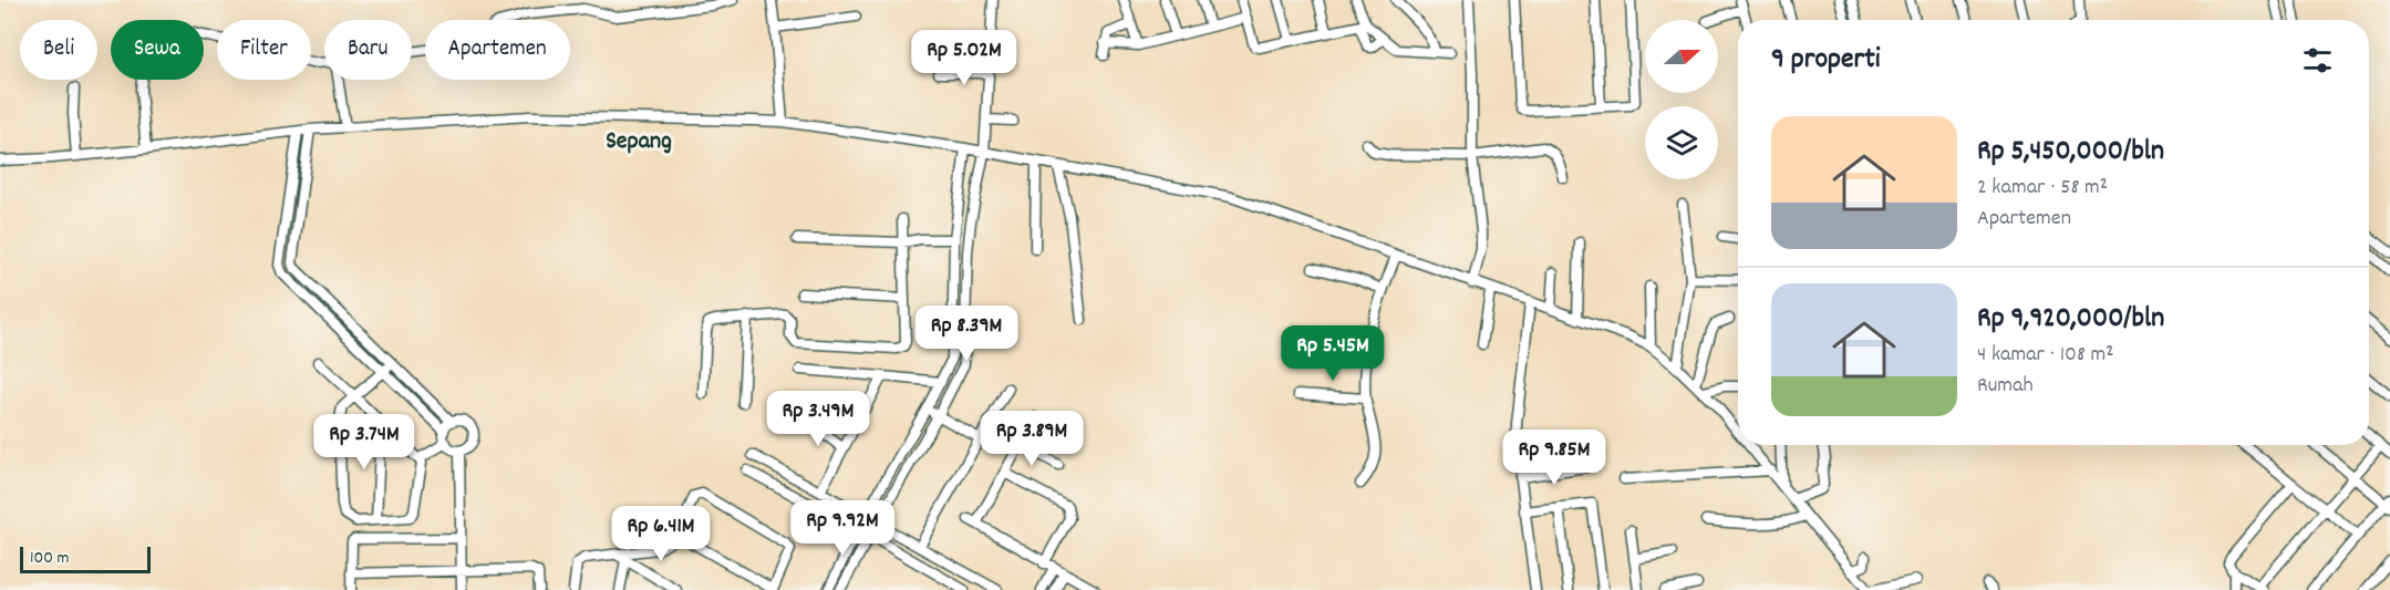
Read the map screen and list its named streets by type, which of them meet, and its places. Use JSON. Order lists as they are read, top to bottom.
{
  "districts": ["Sepang"],
  "scale_bar": "100 m",
  "north": "right",
  "page": {
    "chip": [
      "Beli",
      "Sewa",
      "Filter",
      "Baru",
      "Apartemen"
    ],
    "heading": "9 properti",
    "price": [
      "Rp 5.02M",
      "Rp 8.39M",
      "Rp 5.45M",
      "Rp 3.49M",
      "Rp 3.89M",
      "Rp 3.74M",
      "Rp 9.85M",
      "Rp 9.92M",
      "Rp 6.41M"
    ],
    "list": [
      {
        "name": "Rp 5,450,000/bln",
        "note": "2 kamar · 58 m² · Apartemen"
      },
      {
        "name": "Rp 9,920,000/bln",
        "note": "4 kamar · 108 m² · Rumah"
      }
    ],
    "scale": "100 m"
  }
}
